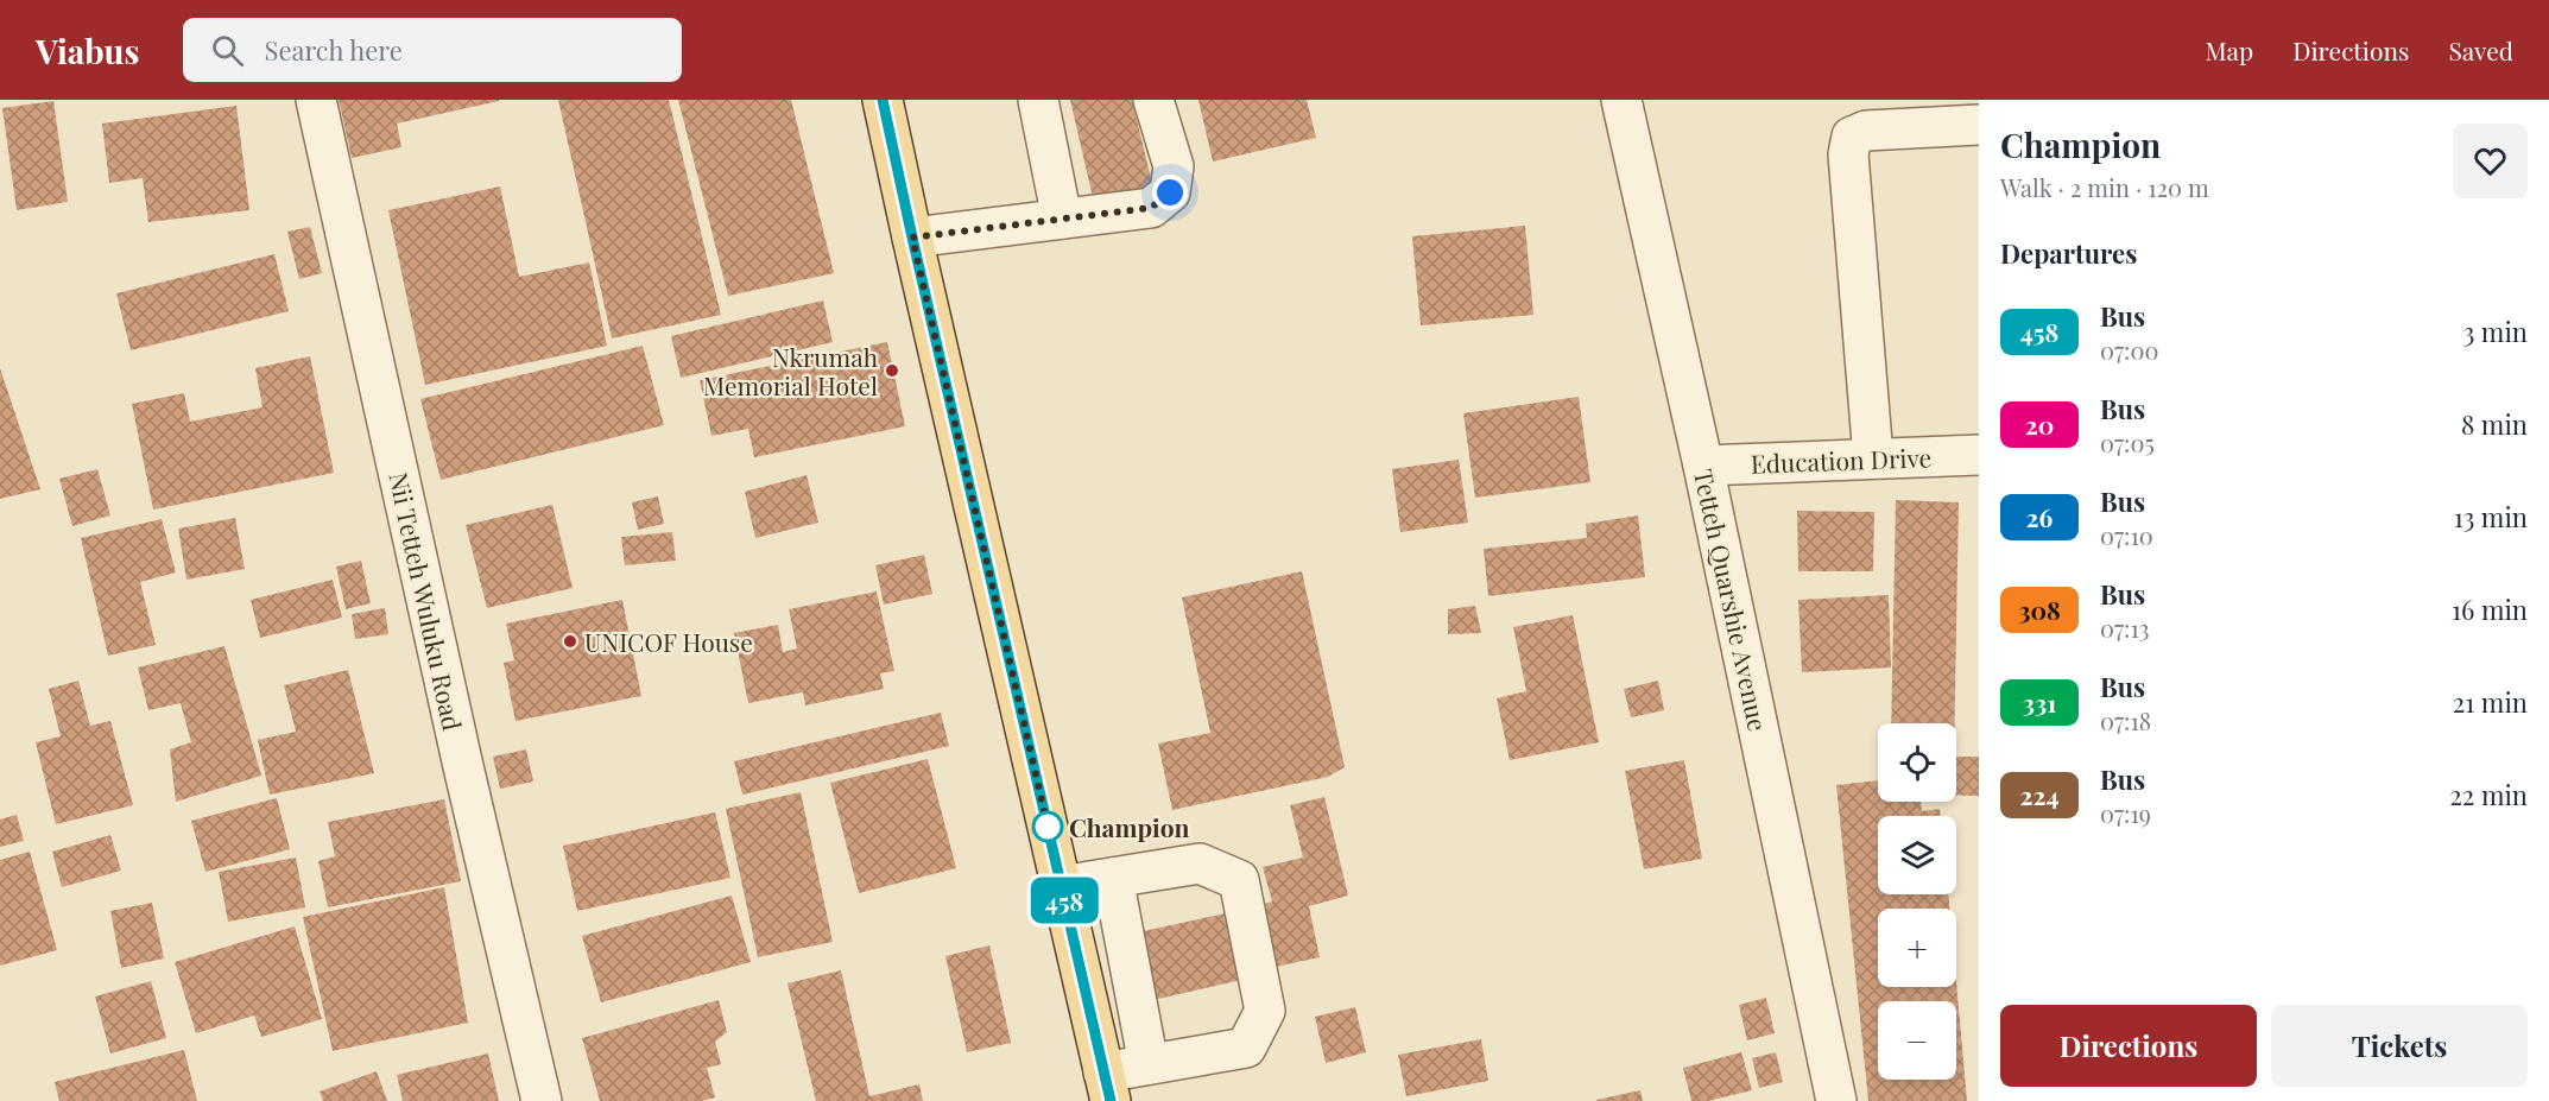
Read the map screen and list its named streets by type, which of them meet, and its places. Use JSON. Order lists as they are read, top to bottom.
{
  "streets": {
    "street": ["Education Drive", "Tetteh Quarshie Avenue", "Nii Tetteh Wuluku Road"]
  },
  "crossings": [
    ["Education Drive", "Tetteh Quarshie Avenue"]
  ],
  "places": ["Nkrumah Memorial Hotel", "UNICOF House", "Champion"],
  "lines": ["bus line 458"],
  "page": {
    "header": "Viabus",
    "search": "Search here",
    "nav": ["Map", "Directions", "Saved"],
    "on_map": "458",
    "heading": [
      ["Champion", "Walk · 2 min · 120 m"],
      "Departures"
    ],
    "list": [
      {
        "mark": "458",
        "name": "Bus",
        "note": "07:00",
        "value": "3 min"
      },
      {
        "mark": "20",
        "name": "Bus",
        "note": "07:05",
        "value": "8 min"
      },
      {
        "mark": "26",
        "name": "Bus",
        "note": "07:10",
        "value": "13 min"
      },
      {
        "mark": "308",
        "name": "Bus",
        "note": "07:13",
        "value": "16 min"
      },
      {
        "mark": "331",
        "name": "Bus",
        "note": "07:18",
        "value": "21 min"
      },
      {
        "mark": "224",
        "name": "Bus",
        "note": "07:19",
        "value": "22 min"
      }
    ],
    "map_buttons": ["+", "−"],
    "buttons": ["Directions", "Tickets"]
  }
}
